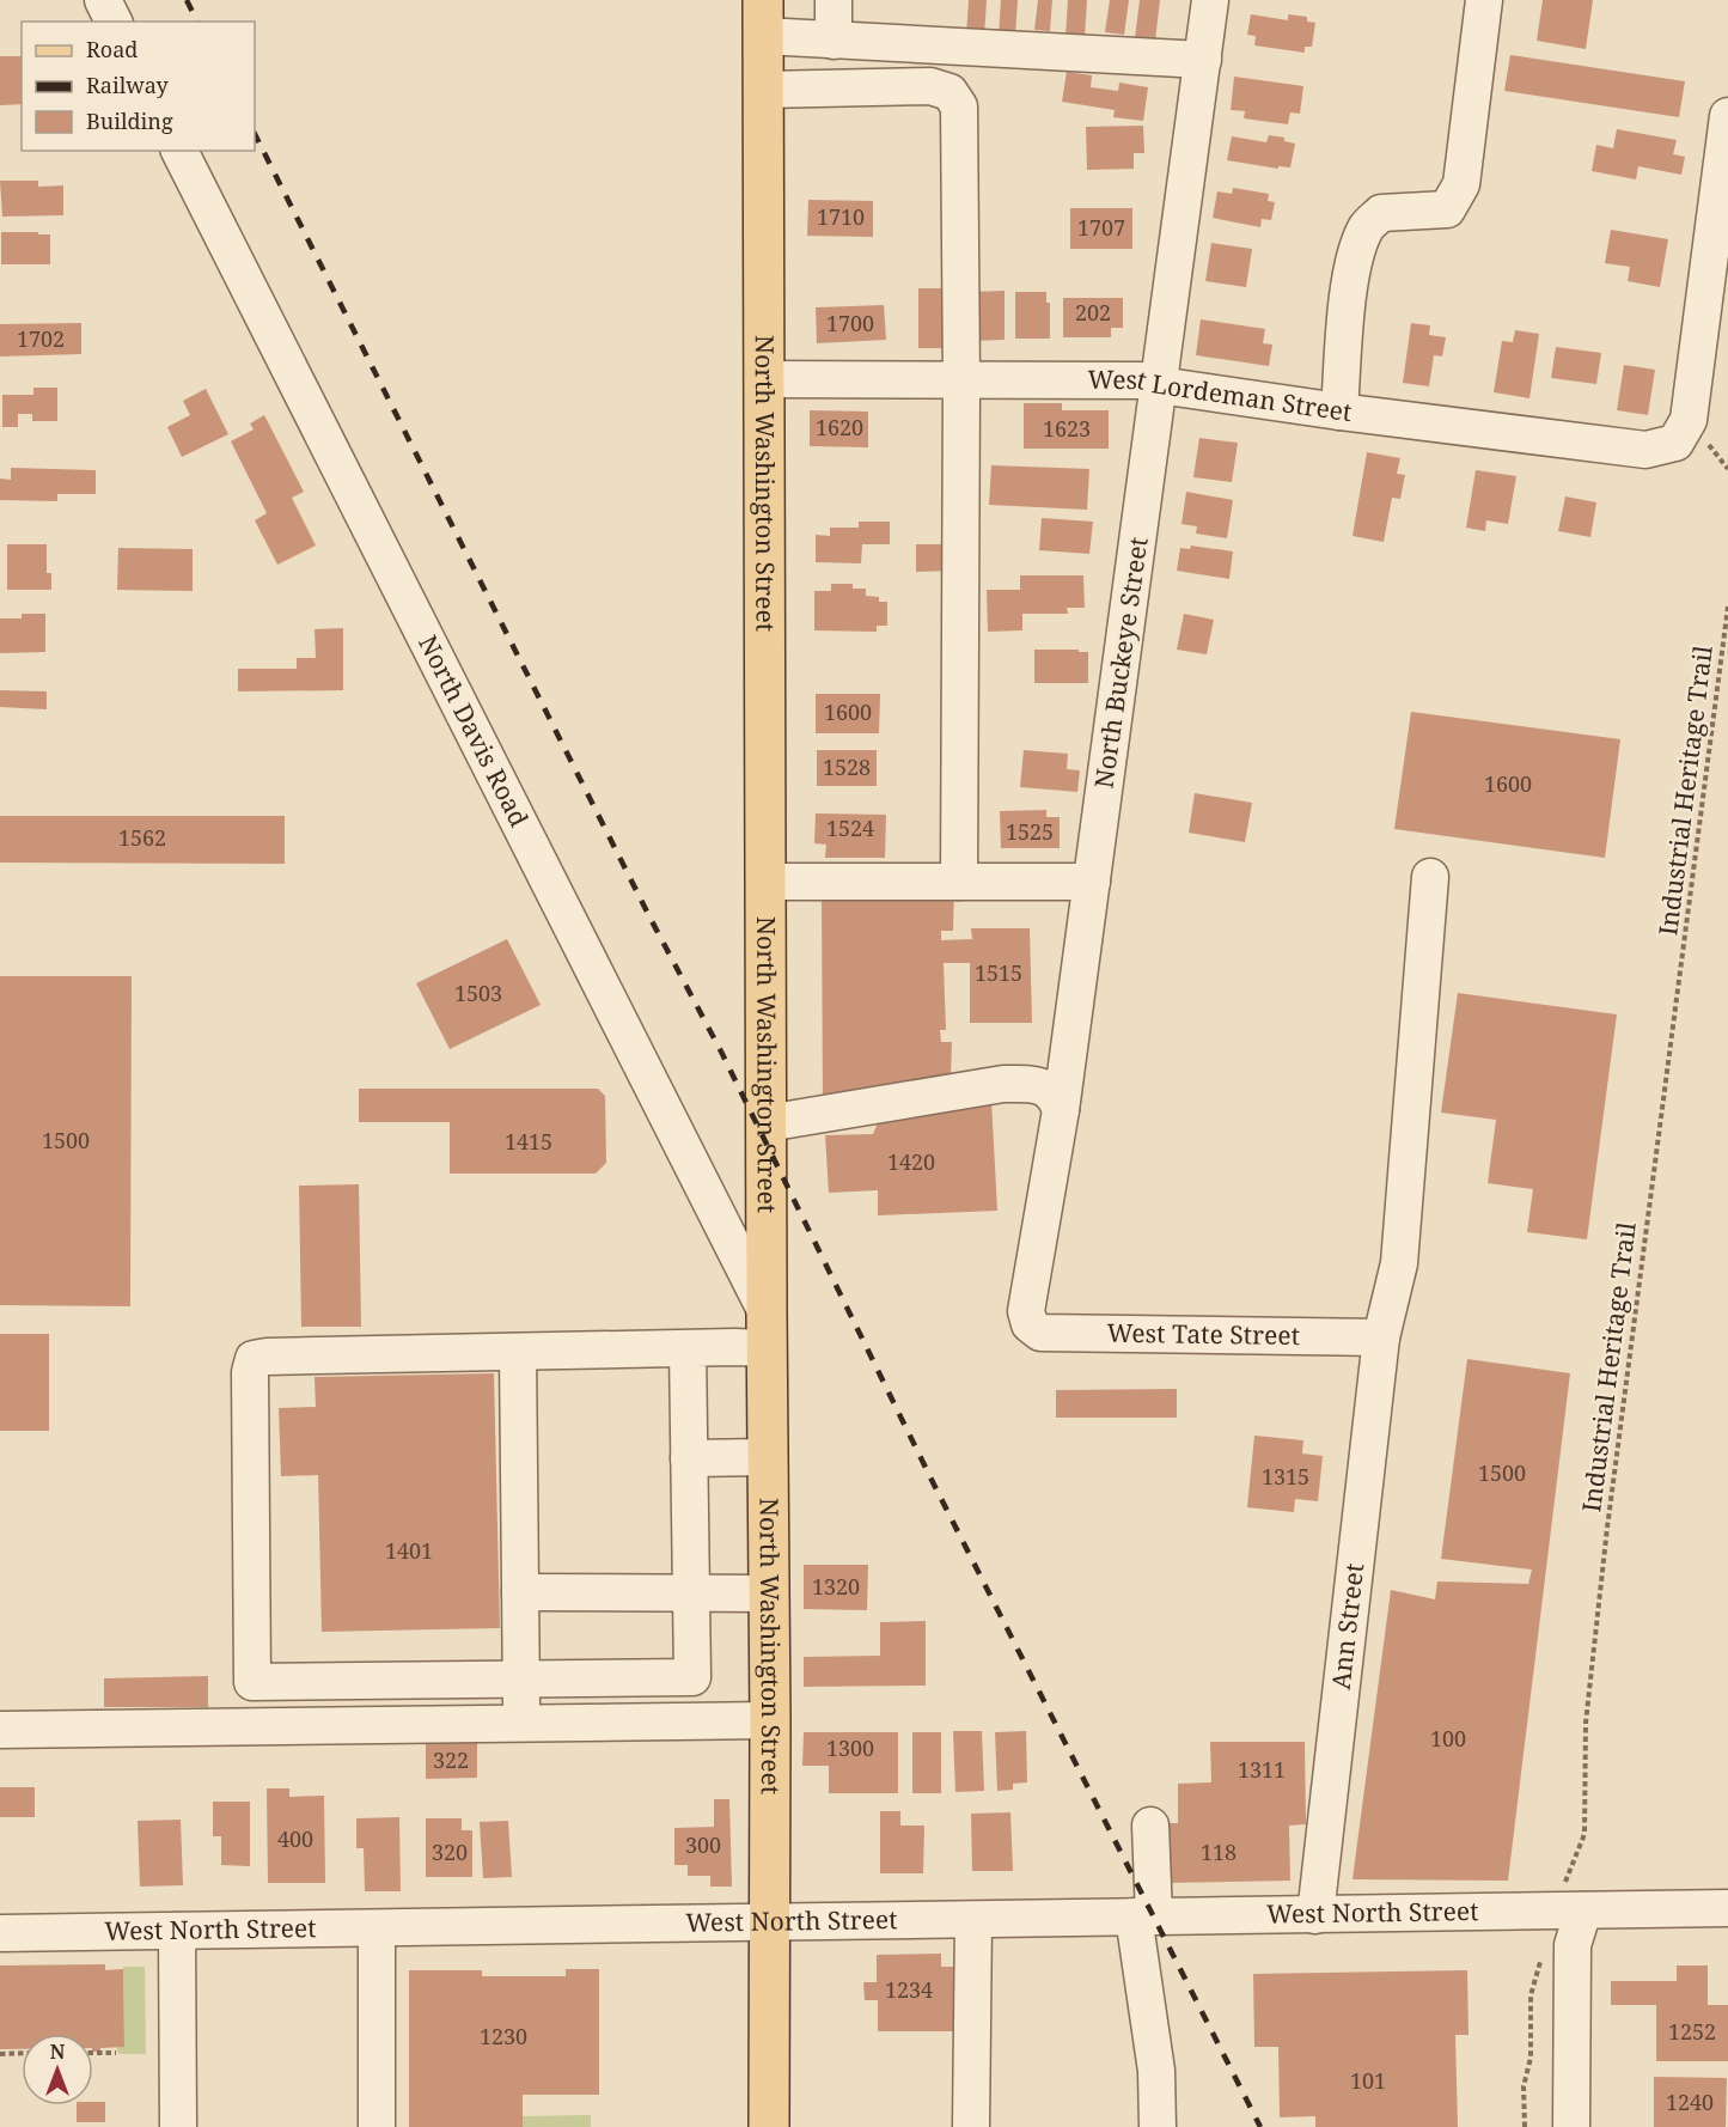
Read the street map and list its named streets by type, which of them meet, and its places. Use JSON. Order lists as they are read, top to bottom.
{
  "streets": {
    "main road": ["North Washington Street"],
    "street": [
      "West Lordeman Street",
      "North Buckeye Street",
      "North Davis Road",
      "West Tate Street",
      "Ann Street",
      "West North Street"
    ],
    "path": ["Industrial Heritage Trail"]
  },
  "crossings": [
    ["West Lordeman Street", "North Washington Street"],
    ["West Lordeman Street", "North Buckeye Street"],
    ["North Washington Street", "North Davis Road"],
    ["North Washington Street", "West North Street"],
    ["North Buckeye Street", "West Tate Street"],
    ["Industrial Heritage Trail", "West North Street"],
    ["West Tate Street", "Ann Street"],
    ["Ann Street", "West North Street"]
  ],
  "house_numbers": [
    "1710",
    "1707",
    "202",
    "1700",
    "1702",
    "1620",
    "1623",
    "1600",
    "1528",
    "1600",
    "1524",
    "1525",
    "1562",
    "1515",
    "1503",
    "1500",
    "1415",
    "1420",
    "1500",
    "1315",
    "1401",
    "1320",
    "100",
    "1300",
    "322",
    "1311",
    "400",
    "300",
    "320",
    "118",
    "1234",
    "1252",
    "1230",
    "101",
    "1240"
  ],
  "legend": ["Road", "Railway", "Building"],
  "north": "top"
}
